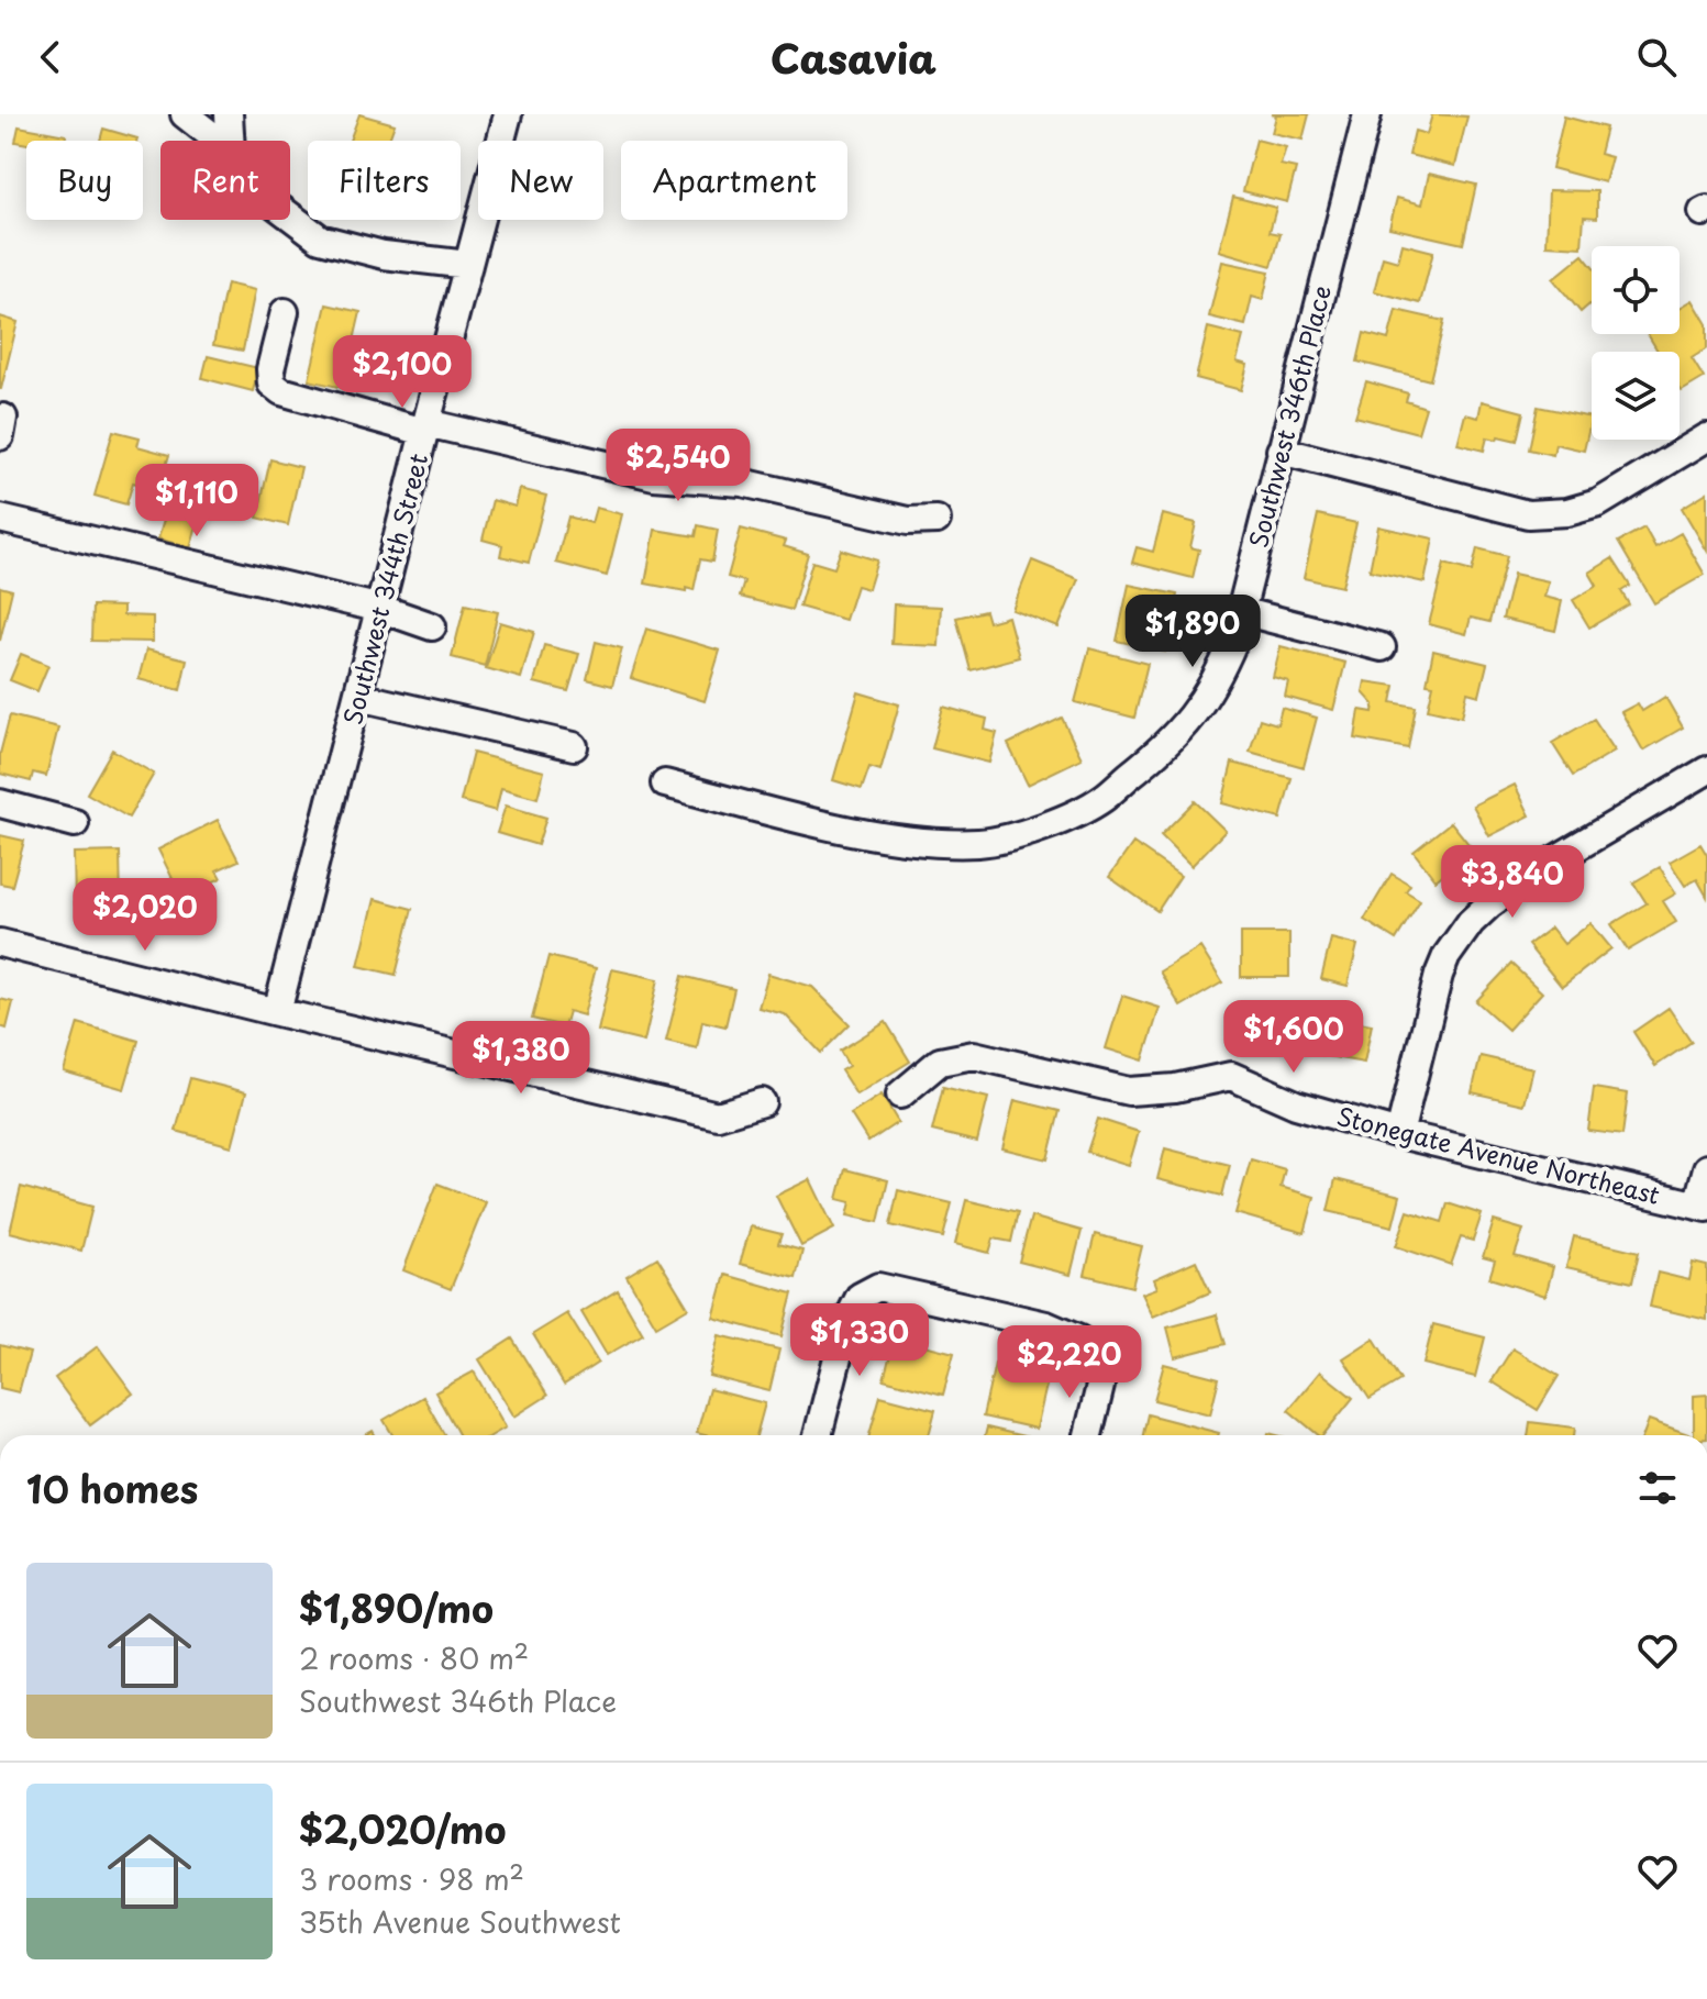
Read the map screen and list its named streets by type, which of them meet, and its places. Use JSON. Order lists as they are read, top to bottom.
{
  "streets": {
    "street": ["Southwest 346th Place", "Southwest 344th Street", "Stonegate Avenue Northeast"]
  },
  "page": {
    "header": "Casavia",
    "chip": [
      "Buy",
      "Rent",
      "Filters",
      "New",
      "Apartment"
    ],
    "price": [
      "$2,100",
      "$2,540",
      "$1,110",
      "$1,890",
      "$3,840",
      "$2,020",
      "$1,600",
      "$1,380",
      "$1,330",
      "$2,220"
    ],
    "heading": "10 homes",
    "list": [
      {
        "name": "$1,890/mo",
        "note": "2 rooms · 80 m² · Southwest 346th Place"
      },
      {
        "name": "$2,020/mo",
        "note": "3 rooms · 98 m² · 35th Avenue Southwest"
      }
    ]
  }
}
